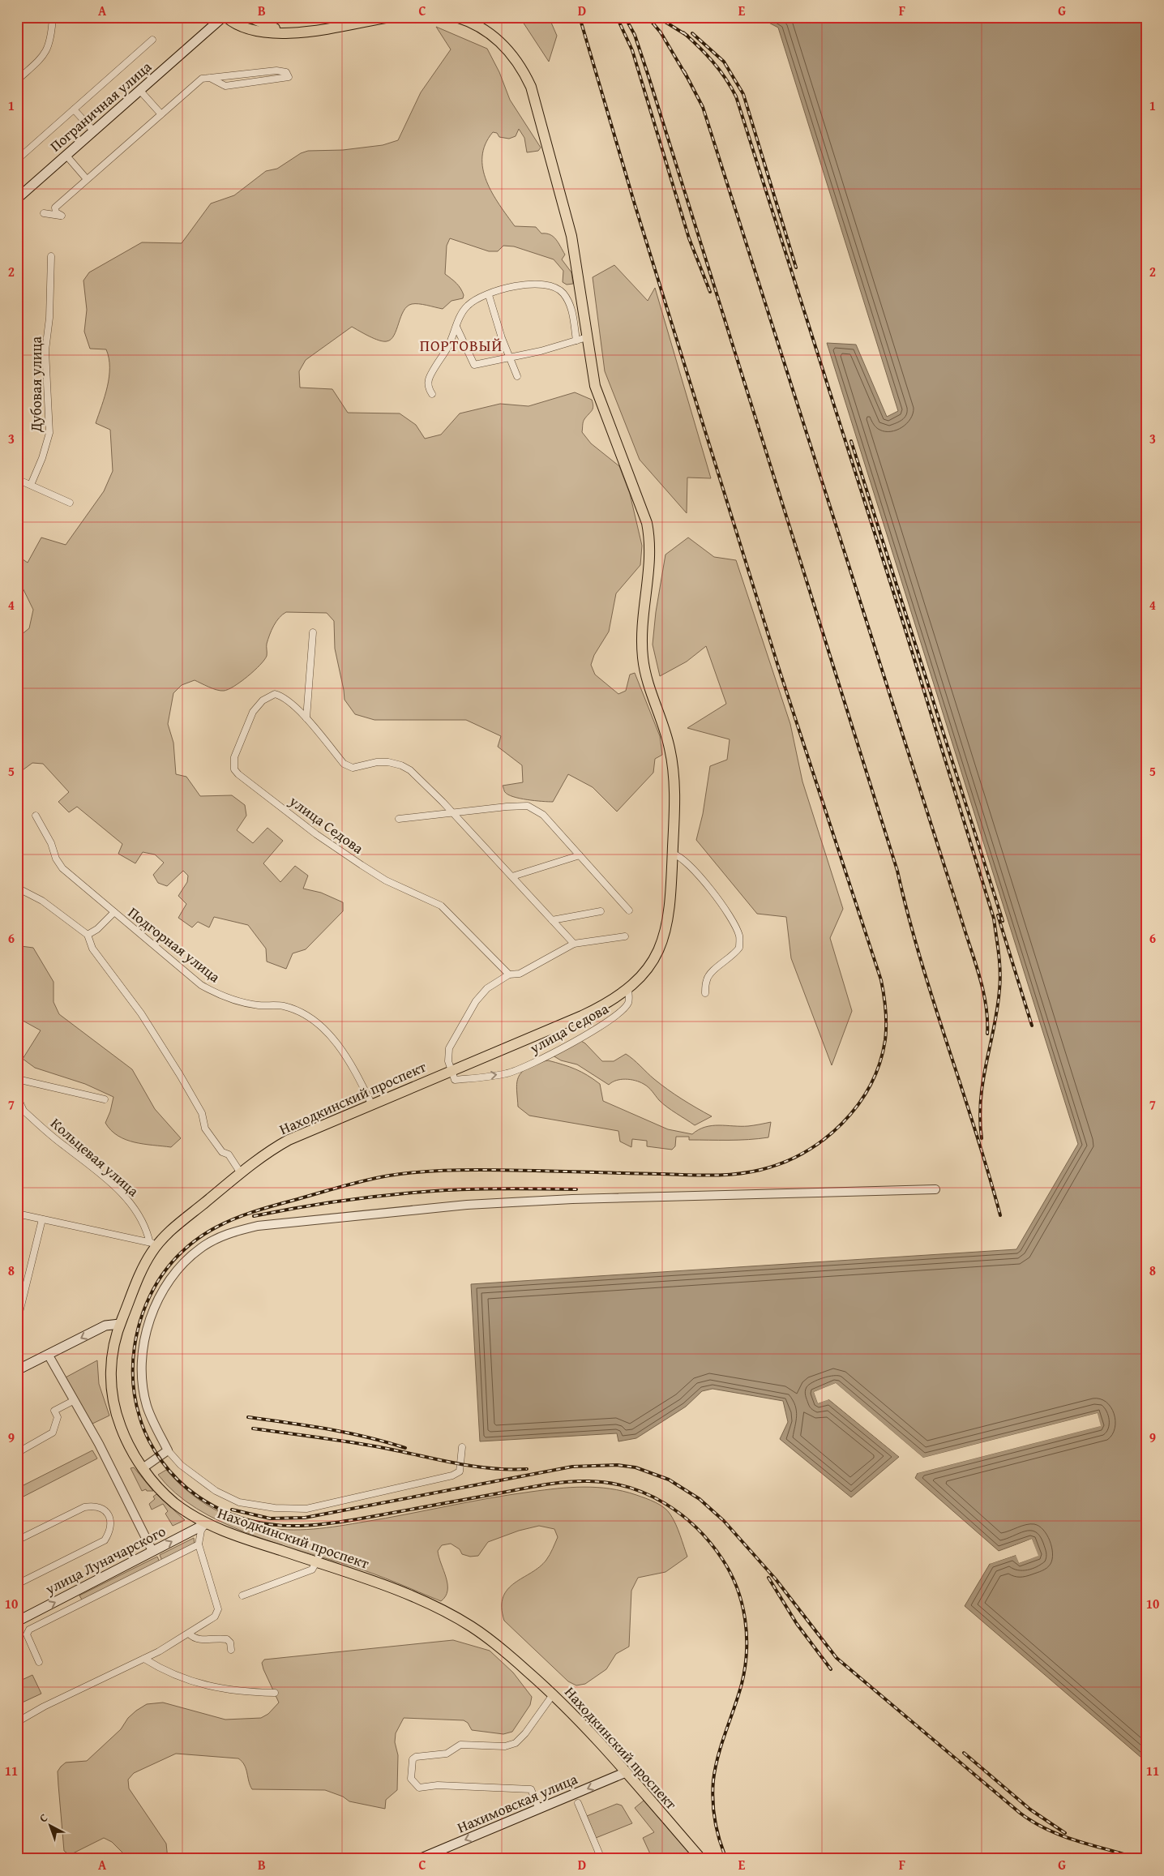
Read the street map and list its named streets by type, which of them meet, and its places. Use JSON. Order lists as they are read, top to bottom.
{
  "streets": {
    "main road": [
      "Пограничная улица",
      "Находкинский проспект",
      "улица Луначарского",
      "Нахимовская улица"
    ],
    "street": [
      "Дубовая улица",
      "улица Седова",
      "Подгорная улица",
      "Кольцевая улица"
    ]
  },
  "crossings": [
    ["улица Седова", "Находкинский проспект"],
    ["Подгорная улица", "Находкинский проспект"],
    ["Находкинский проспект", "Кольцевая улица"],
    ["Находкинский проспект", "улица Луначарского"],
    ["Находкинский проспект", "Нахимовская улица"]
  ],
  "one_way": ["улица Луначарского", "Нахимовская улица"],
  "districts": ["ПОРТОВЫЙ"],
  "north": "top left",
  "grid": {
    "columns": [
      "A",
      "B",
      "C",
      "D",
      "E",
      "F",
      "G"
    ],
    "rows": [
      "1",
      "2",
      "3",
      "4",
      "5",
      "6",
      "7",
      "8",
      "9",
      "10",
      "11"
    ]
  }
}
